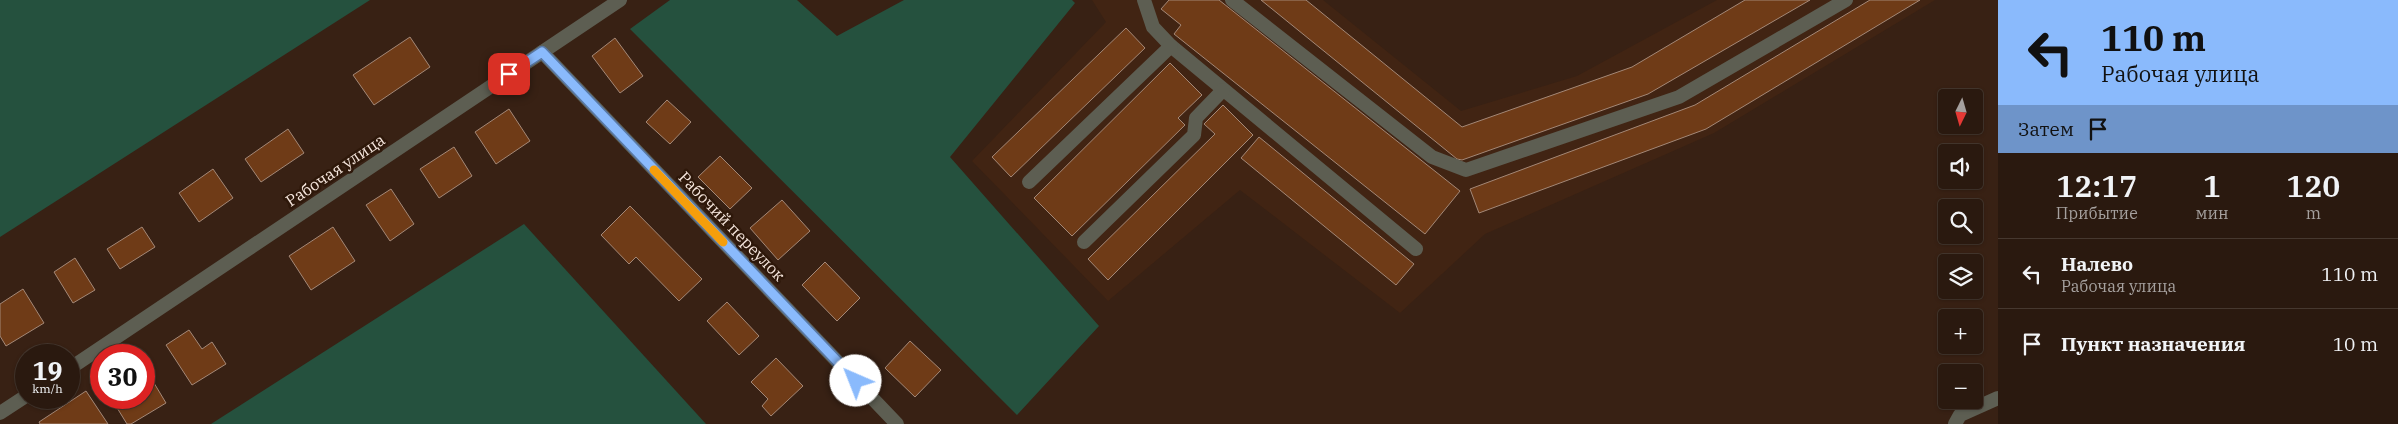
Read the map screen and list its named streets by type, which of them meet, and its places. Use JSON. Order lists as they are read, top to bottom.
{
  "streets": {
    "street": ["Рабочая улица", "Рабочий переулок"]
  },
  "crossings": [
    ["Рабочая улица", "Рабочий переулок"]
  ],
  "north": "bottom",
  "page": {
    "turn": ["110 m", "Рабочая улица"],
    "map_buttons": ["+", "−"],
    "then": "Затем",
    "eta": [
      "12:17",
      "Прибытие",
      "1",
      "мин",
      "120",
      "m"
    ],
    "list": [
      {
        "name": "Налево",
        "note": "Рабочая улица",
        "value": "110 m"
      },
      {
        "name": "Пункт назначения",
        "value": "10 m"
      }
    ],
    "speed": "19 km/h",
    "limit": "30"
  }
}
